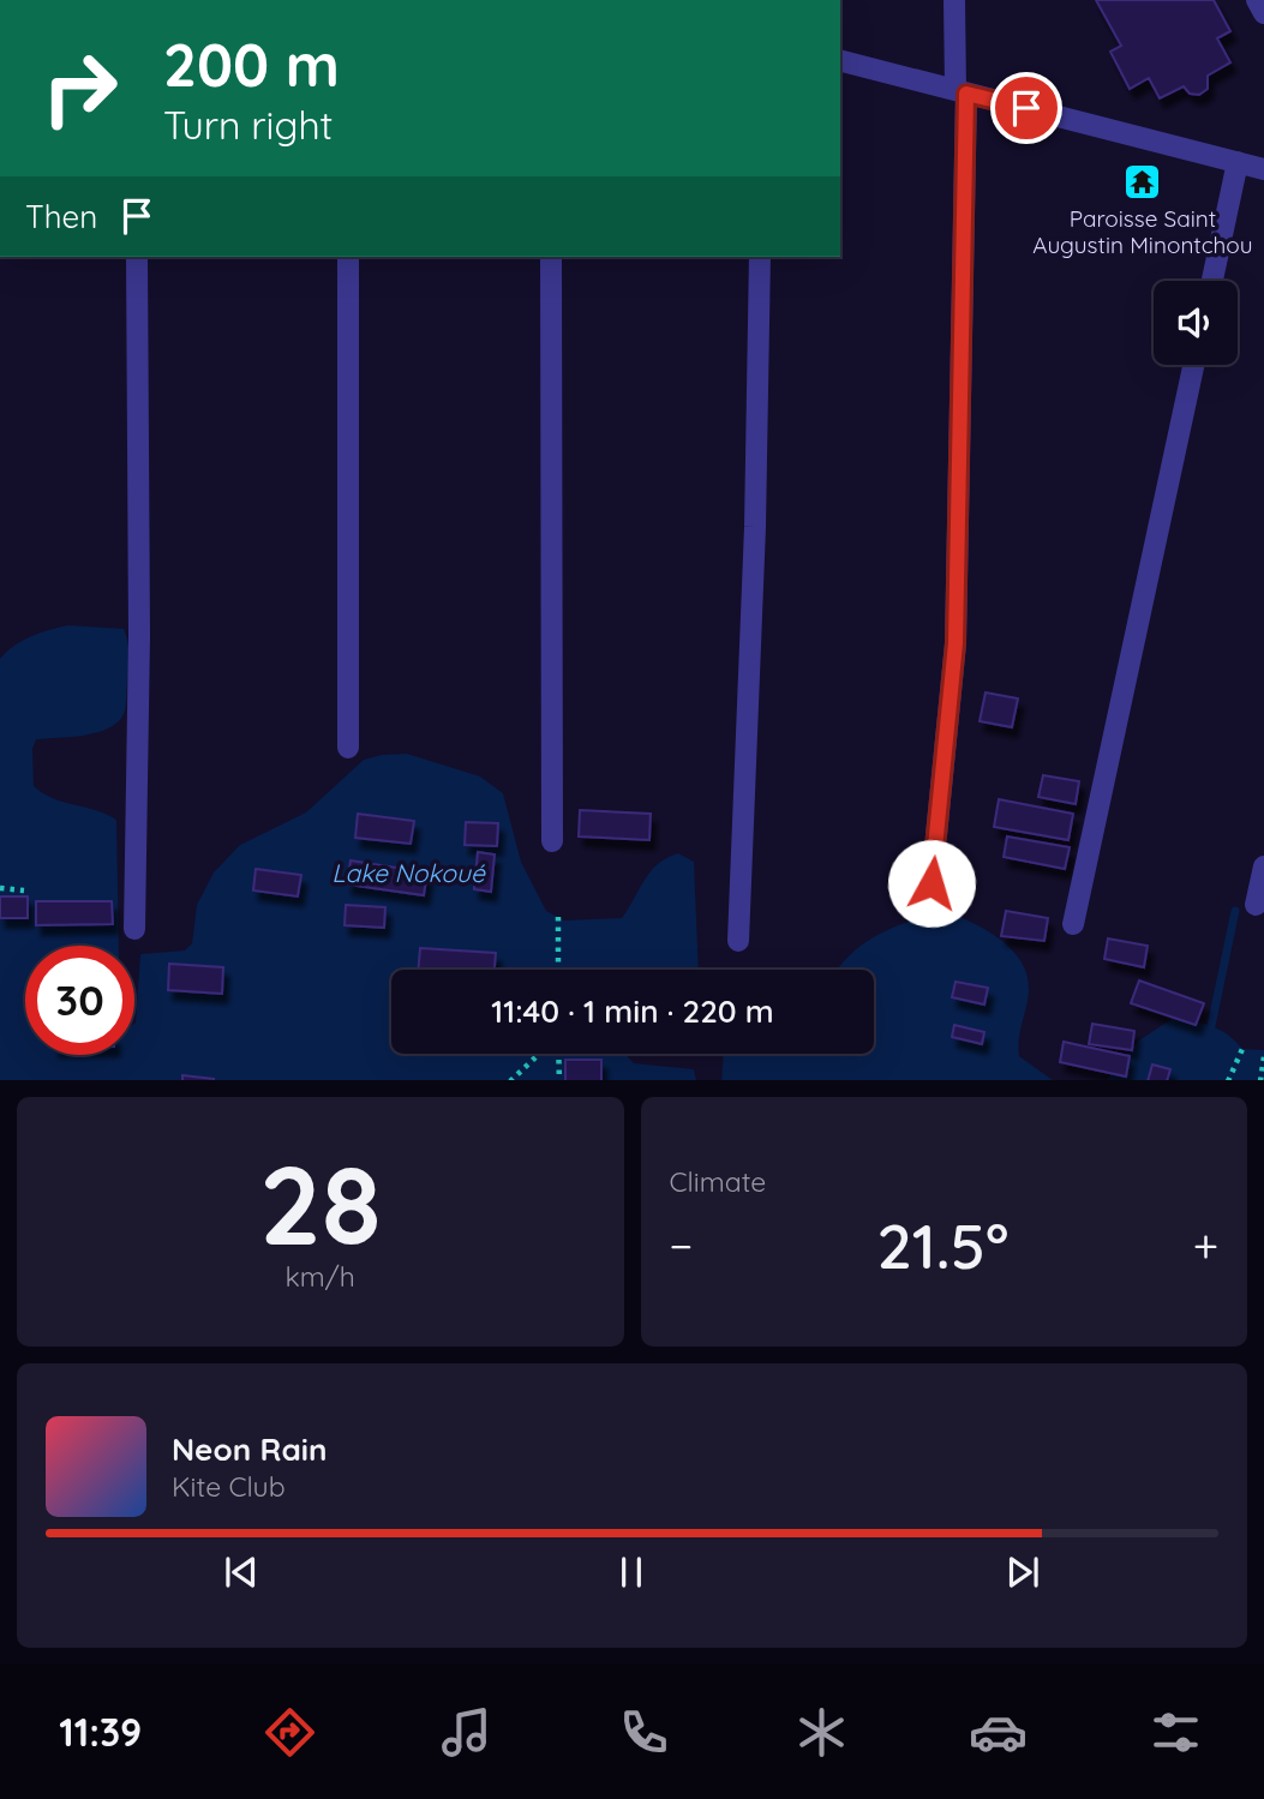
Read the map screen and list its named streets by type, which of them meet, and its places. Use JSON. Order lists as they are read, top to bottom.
{
  "water": ["Lake Nokoué"],
  "places": {
    "temple": ["Paroisse Saint Augustin Minontchou"]
  },
  "page": {
    "turn": ["200 m", "Turn right"],
    "then": "Then",
    "limit": "30",
    "trip": "11:40 · 1 min · 220 m",
    "tile": [
      ["28", "km/h"],
      "Climate"
    ],
    "heat": ["−", "21.5°", "+"],
    "song": ["Neon Rain", "Kite Club"],
    "tabs": "11:39"
  }
}
